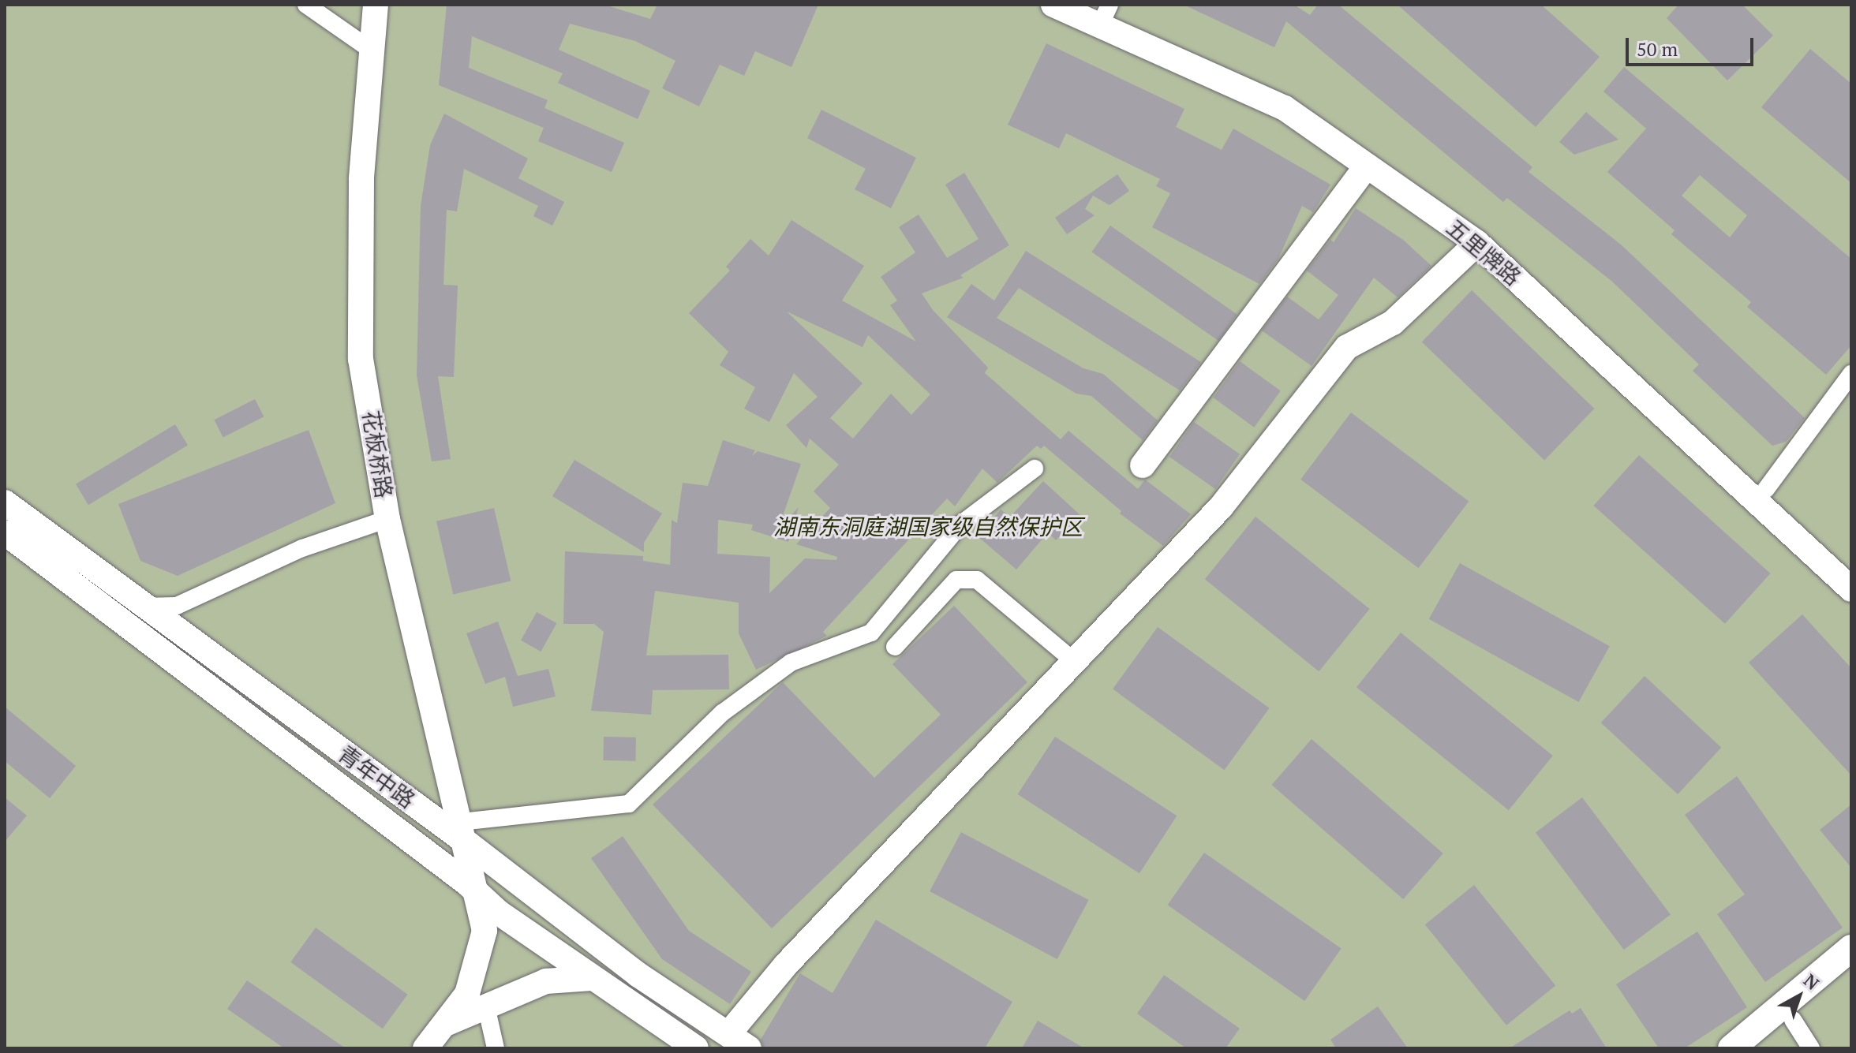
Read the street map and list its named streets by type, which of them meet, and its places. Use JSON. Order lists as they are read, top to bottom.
{
  "streets": {
    "main road": ["五里牌路", "花板桥路", "青年中路"]
  },
  "crossings": [
    ["花板桥路", "青年中路"]
  ],
  "parks": ["湖南东洞庭湖国家级自然保护区"],
  "scale_bar": "50 m",
  "north": "top right"
}
